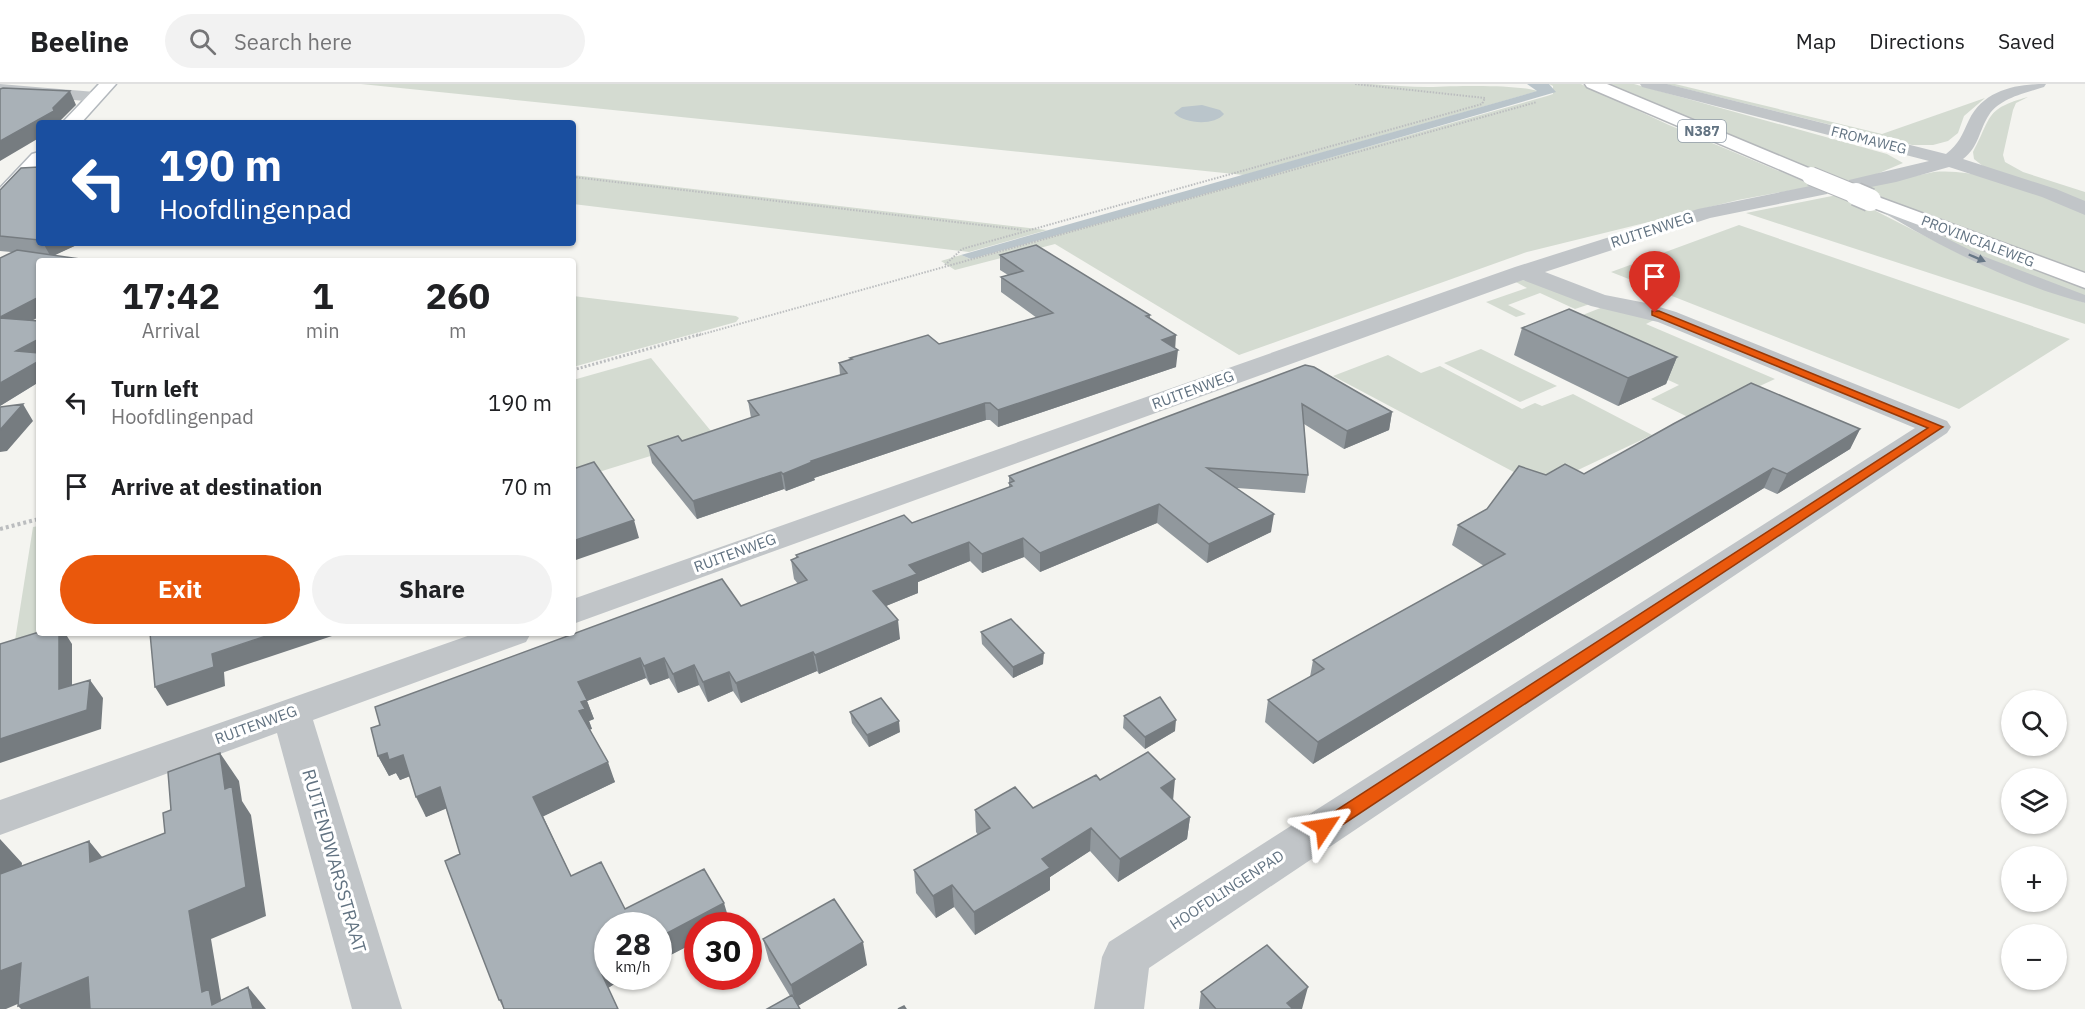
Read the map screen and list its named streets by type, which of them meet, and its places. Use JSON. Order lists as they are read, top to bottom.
{
  "streets": {
    "main road": ["N387", "PROVINCIALEWEG"],
    "street": [
      "FROMAWEG",
      "RUITENWEG",
      "RUITENDWARSSTRAAT",
      "HOOFDLINGENPAD"
    ]
  },
  "crossings": [
    ["N387", "RUITENWEG"],
    ["N387", "PROVINCIALEWEG"],
    ["RUITENWEG", "RUITENDWARSSTRAAT"],
    ["RUITENWEG", "HOOFDLINGENPAD"]
  ],
  "page": {
    "header": "Beeline",
    "search": "Search here",
    "nav": ["Map", "Directions", "Saved"],
    "turn": ["190 m", "Hoofdlingenpad"],
    "eta": [
      "17:42",
      "Arrival",
      "1",
      "min",
      "260",
      "m"
    ],
    "list": [
      {
        "name": "Turn left",
        "note": "Hoofdlingenpad",
        "value": "190 m"
      },
      {
        "name": "Arrive at destination",
        "value": "70 m"
      }
    ],
    "buttons": ["Exit", "Share"],
    "map_buttons": ["+", "−"],
    "speed": "28 km/h",
    "limit": "30"
  }
}
